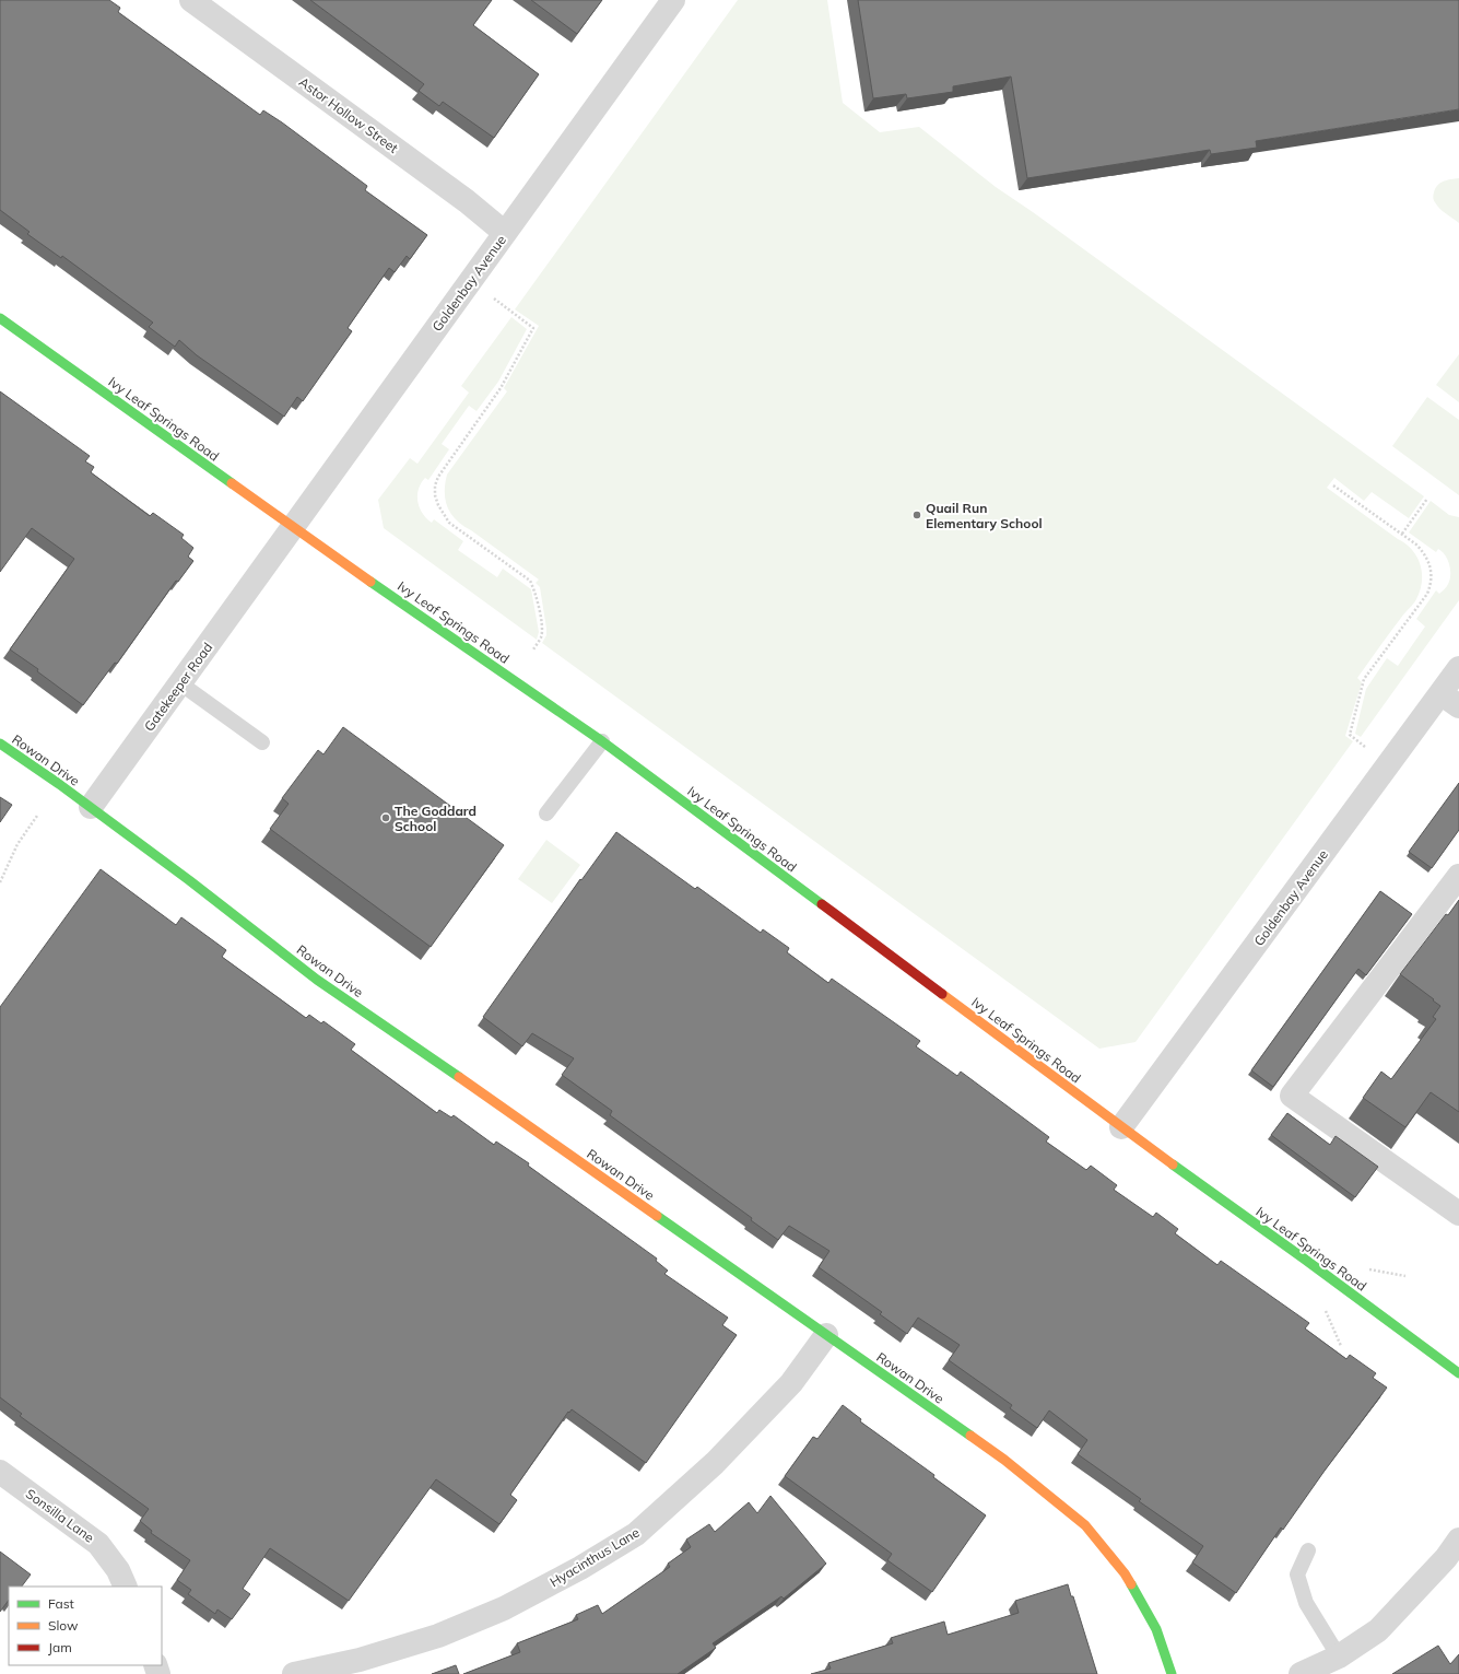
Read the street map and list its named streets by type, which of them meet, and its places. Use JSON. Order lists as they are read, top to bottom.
{
  "streets": {
    "street": [
      "Astor Hollow Street",
      "Goldenbay Avenue",
      "Ivy Leaf Springs Road",
      "Gatekeeper Road",
      "Rowan Drive",
      "Sonsilla Lane",
      "Hyacinthus Lane"
    ]
  },
  "crossings": [
    ["Astor Hollow Street", "Goldenbay Avenue"],
    ["Goldenbay Avenue", "Ivy Leaf Springs Road"],
    ["Goldenbay Avenue", "Gatekeeper Road"],
    ["Gatekeeper Road", "Rowan Drive"],
    ["Rowan Drive", "Hyacinthus Lane"]
  ],
  "places": ["Quail Run Elementary School", "The Goddard School"],
  "legend": ["Fast", "Slow", "Jam"]
}
